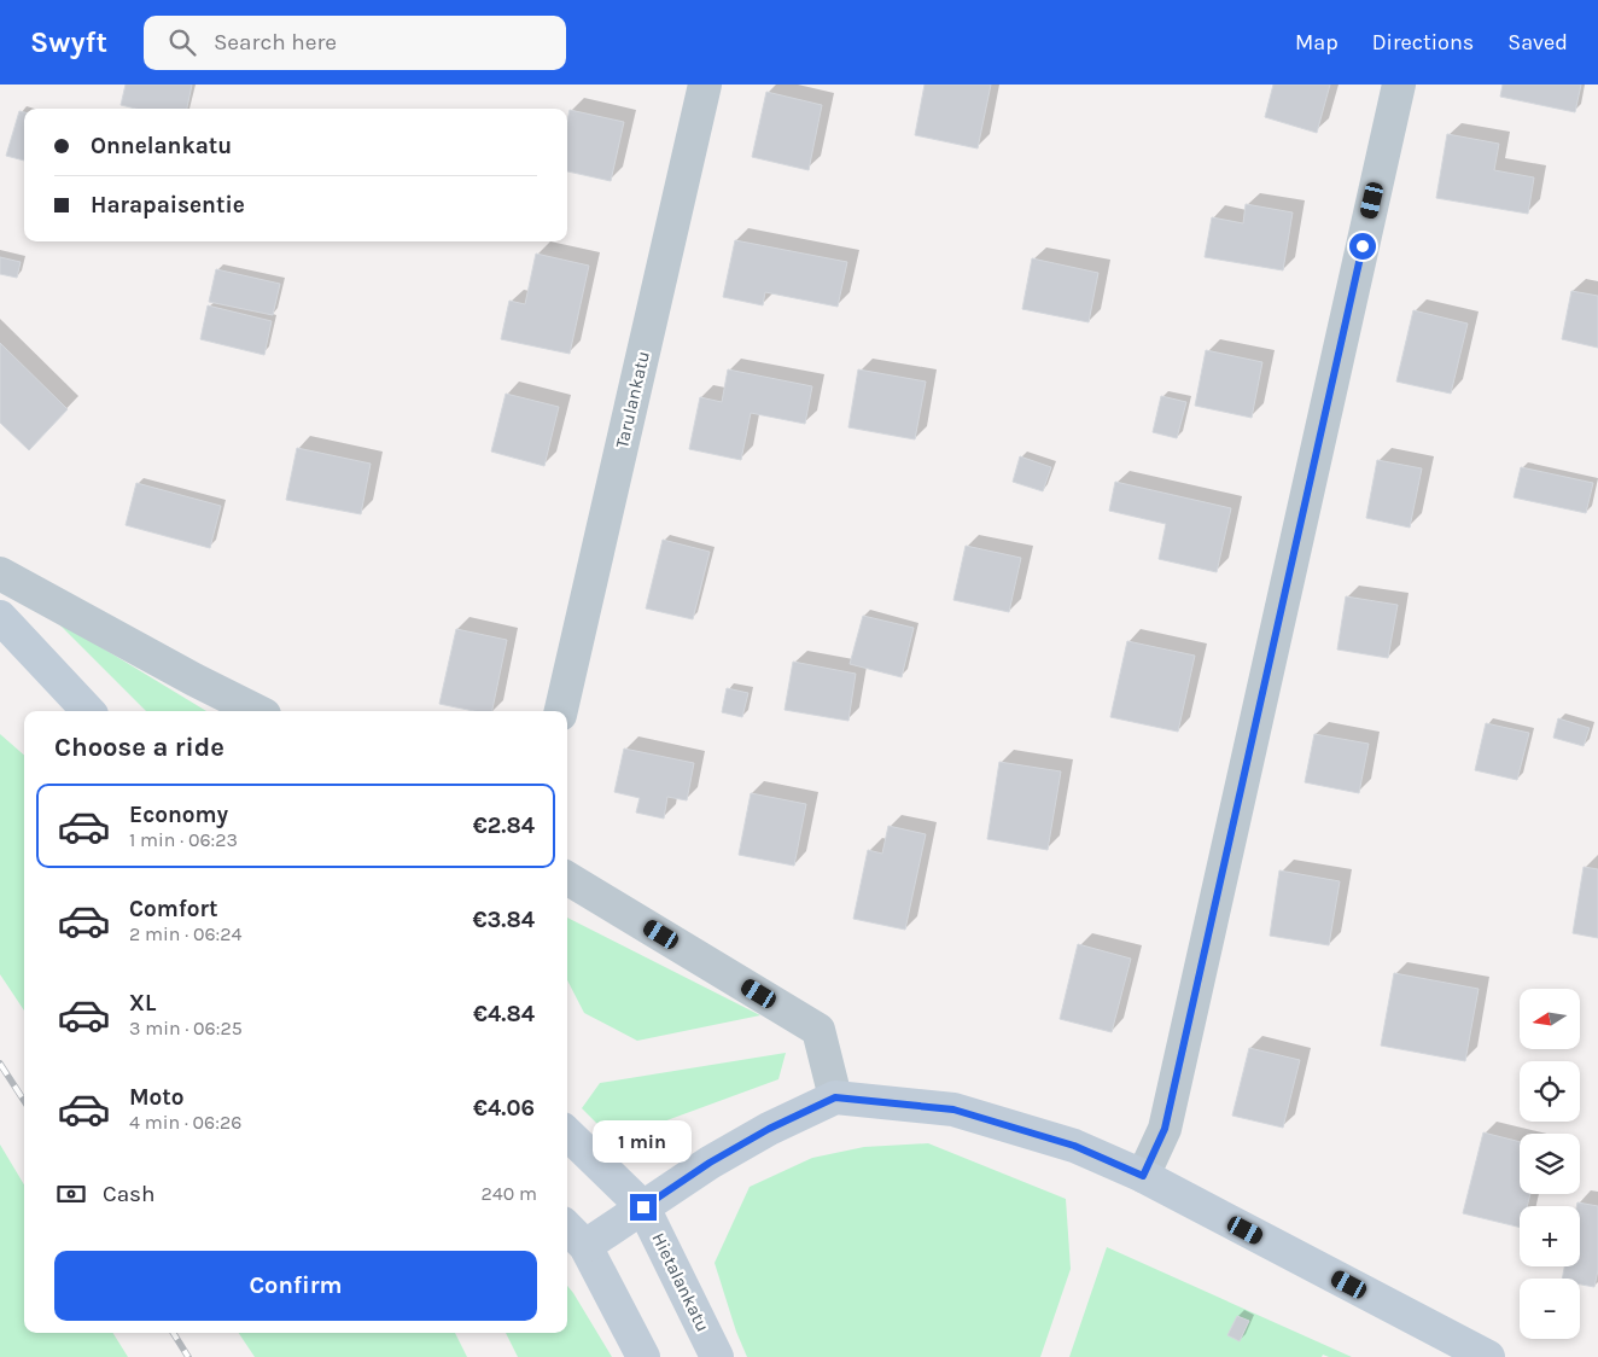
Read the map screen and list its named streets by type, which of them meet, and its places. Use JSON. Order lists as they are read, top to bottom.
{
  "streets": {
    "main road": ["Hietalankatu"],
    "street": ["Tarulankatu"]
  },
  "north": "left",
  "page": {
    "header": "Swyft",
    "search": "Search here",
    "nav": ["Map", "Directions", "Saved"],
    "banner": ["Onnelankatu", "Harapaisentie"],
    "heading": "Choose a ride",
    "list": [
      {
        "name": "Economy",
        "note": "1 min · 06:23",
        "value": "€2.84"
      },
      {
        "name": "Comfort",
        "note": "2 min · 06:24",
        "value": "€3.84"
      },
      {
        "name": "XL",
        "note": "3 min · 06:25",
        "value": "€4.84"
      },
      {
        "name": "Moto",
        "note": "4 min · 06:26",
        "value": "€4.06"
      }
    ],
    "map_buttons": ["+", "−"],
    "bubble": "1 min",
    "pay": ["Cash", "240 m"],
    "buttons": "Confirm"
  }
}
